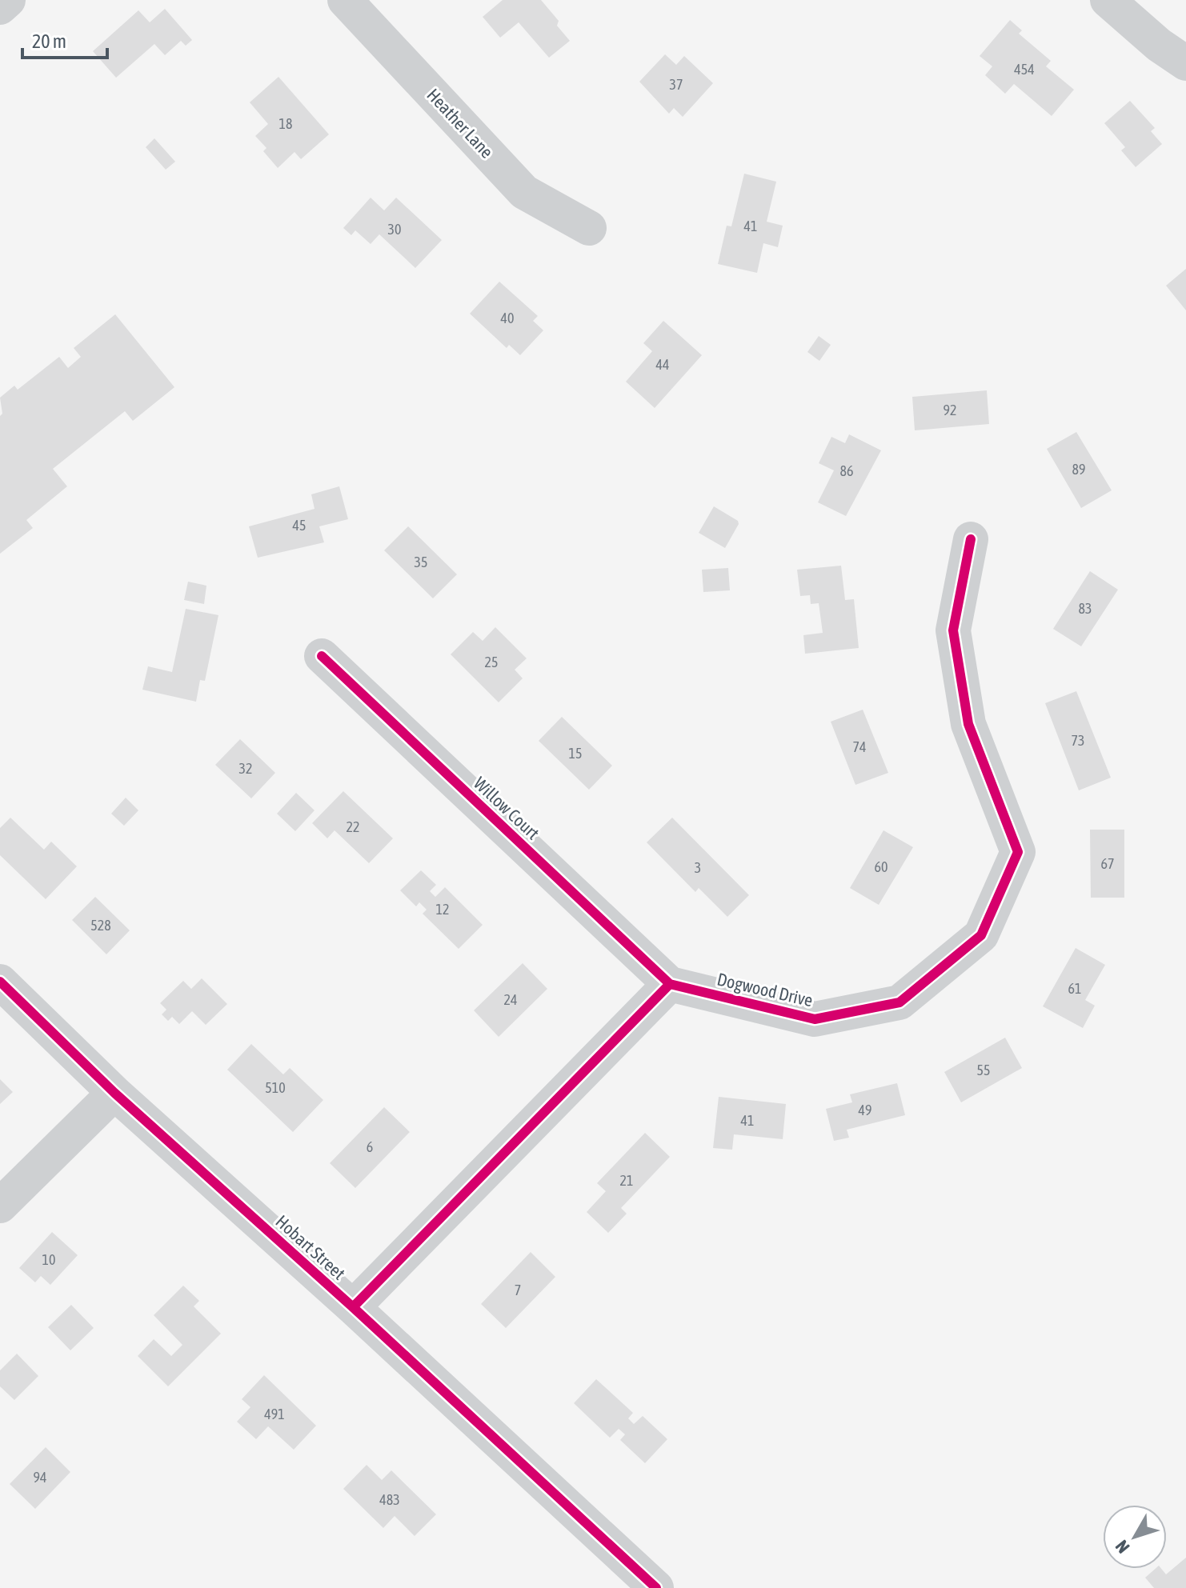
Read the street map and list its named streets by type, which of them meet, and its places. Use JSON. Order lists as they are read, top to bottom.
{
  "streets": {
    "street": [
      "Heather Lane",
      "Willow Court",
      "Dogwood Drive",
      "Hobart Street"
    ]
  },
  "crossings": [
    ["Willow Court", "Dogwood Drive"]
  ],
  "house_numbers": [
    "454",
    "37",
    "18",
    "41",
    "30",
    "40",
    "44",
    "92",
    "89",
    "86",
    "45",
    "35",
    "83",
    "25",
    "73",
    "74",
    "15",
    "32",
    "22",
    "67",
    "60",
    "3",
    "12",
    "528",
    "61",
    "24",
    "55",
    "510",
    "49",
    "41",
    "6",
    "21",
    "10",
    "7",
    "491",
    "94",
    "483"
  ],
  "scale_bar": "20 m",
  "north": "bottom left"
}
